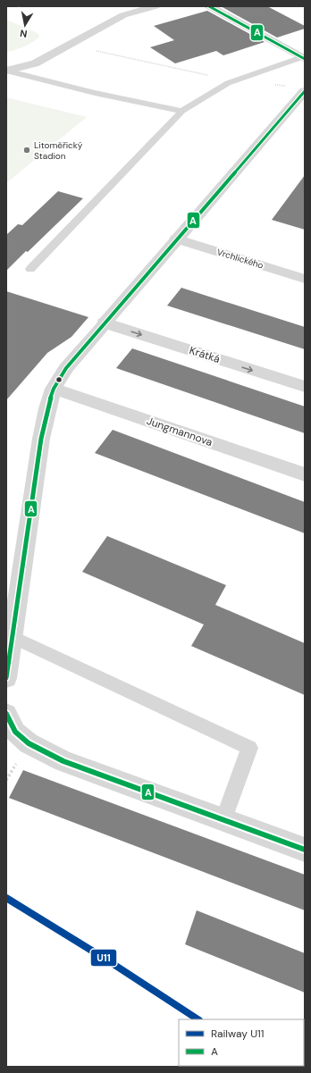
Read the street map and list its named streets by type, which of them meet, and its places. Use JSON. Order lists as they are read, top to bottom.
{
  "streets": {
    "street": ["Vrchlického", "Krátká", "Jungmannova"]
  },
  "one_way": ["Krátká"],
  "places": ["Litoměřický Stadion"],
  "lines": ["transit line A", "rail line U11"],
  "legend": ["Railway U11", "A"],
  "north": "bottom"
}
